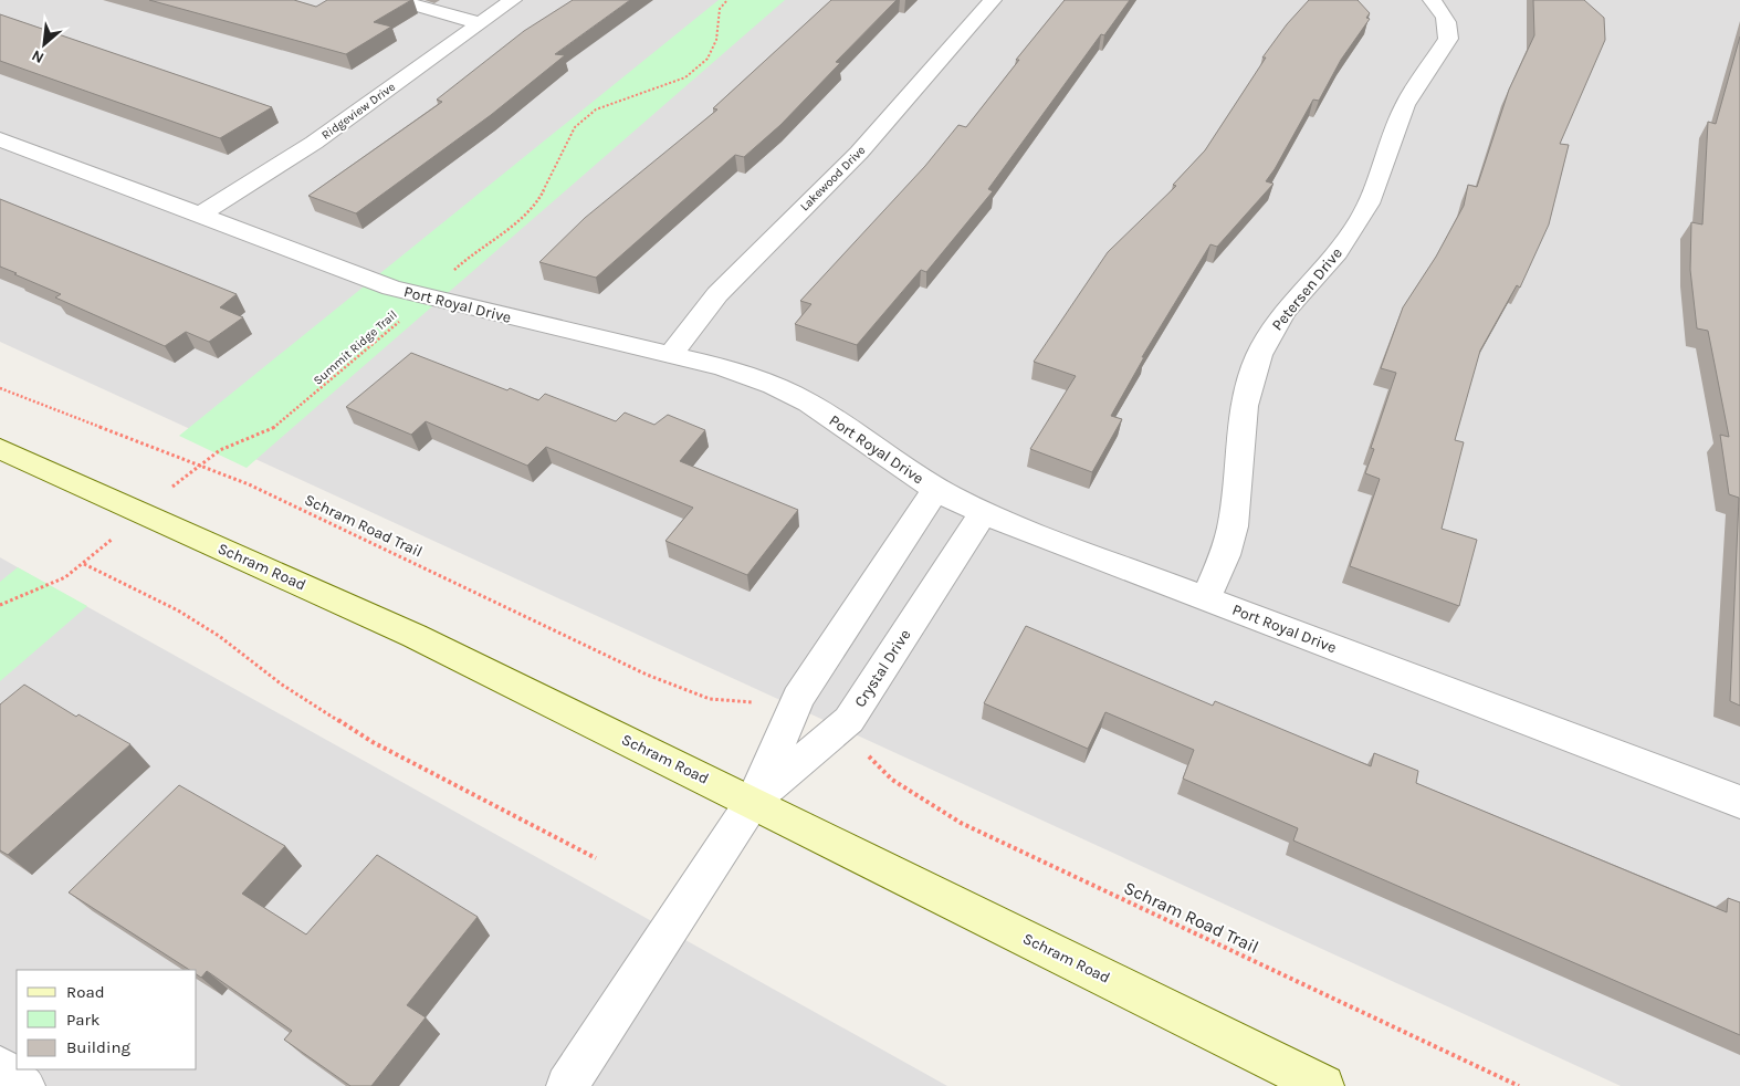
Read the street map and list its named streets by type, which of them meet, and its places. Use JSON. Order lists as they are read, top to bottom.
{
  "streets": {
    "main road": ["Schram Road"],
    "street": [
      "Ridgeview Drive",
      "Lakewood Drive",
      "Petersen Drive",
      "Port Royal Drive",
      "Crystal Drive"
    ],
    "path": ["Summit Ridge Trail", "Schram Road Trail"]
  },
  "crossings": [
    ["Ridgeview Drive", "Port Royal Drive"],
    ["Lakewood Drive", "Port Royal Drive"],
    ["Petersen Drive", "Port Royal Drive"],
    ["Port Royal Drive", "Summit Ridge Trail"],
    ["Port Royal Drive", "Crystal Drive"],
    ["Summit Ridge Trail", "Schram Road Trail"],
    ["Schram Road", "Crystal Drive"]
  ],
  "legend": ["Road", "Park", "Building"],
  "north": "bottom left"
}
